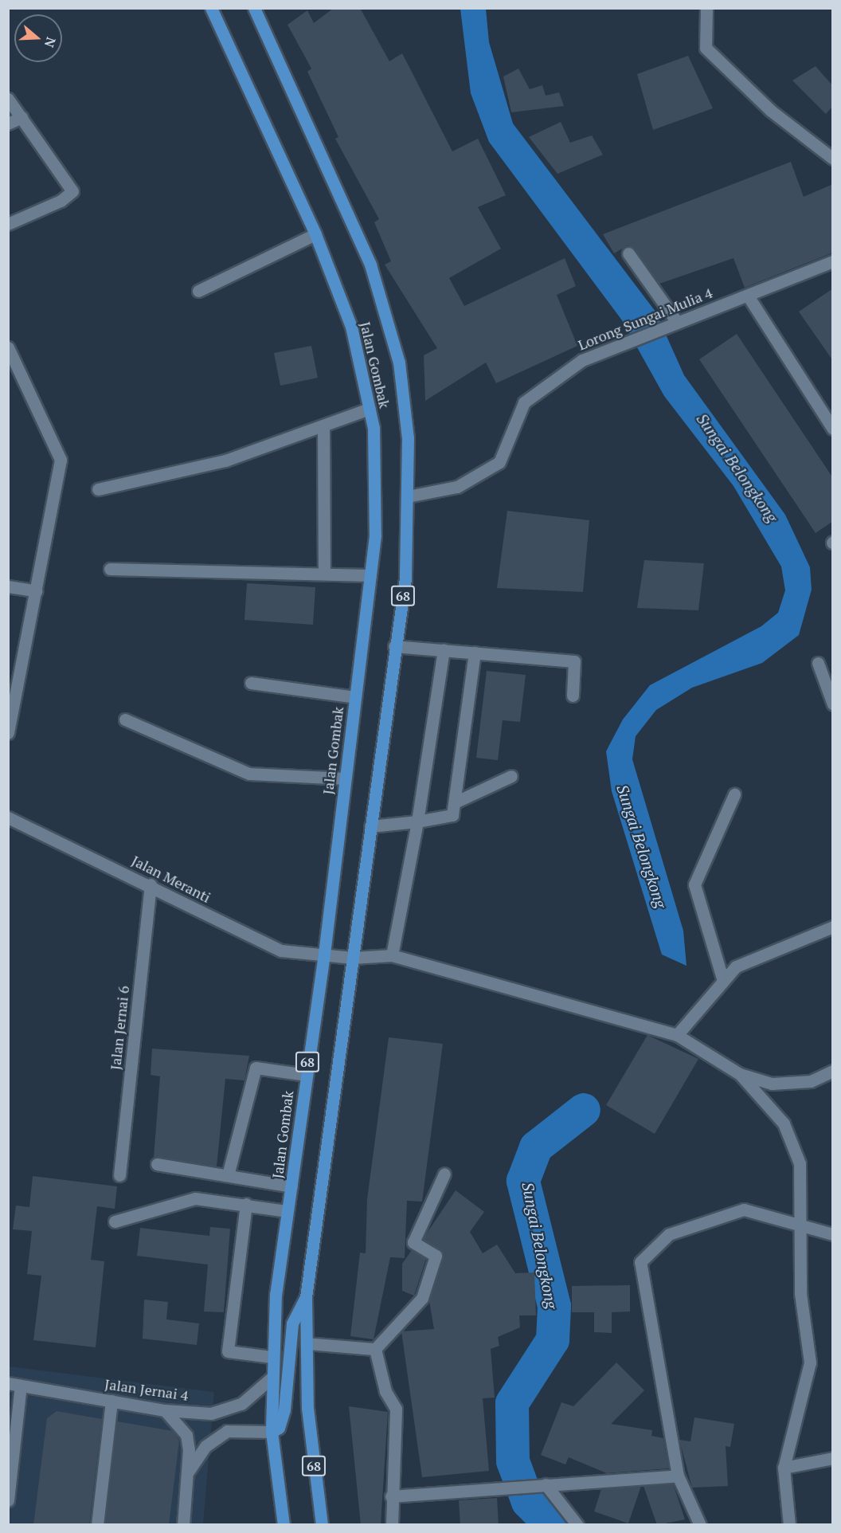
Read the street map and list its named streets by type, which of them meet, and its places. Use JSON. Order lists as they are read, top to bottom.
{
  "streets": {
    "main road": ["Jalan Gombak", "68"],
    "street": [
      "Lorong Sungai Mulia 4",
      "Jalan Meranti",
      "Jalan Jernai 6",
      "Jalan Jernai 4"
    ]
  },
  "crossings": [
    ["Lorong Sungai Mulia 4", "Jalan Gombak"],
    ["Jalan Gombak", "Jalan Meranti"],
    ["Jalan Gombak", "Jalan Jernai 4"],
    ["Jalan Meranti", "Jalan Jernai 6"]
  ],
  "water": ["Sungai Belongkong"],
  "north": "right"
}
